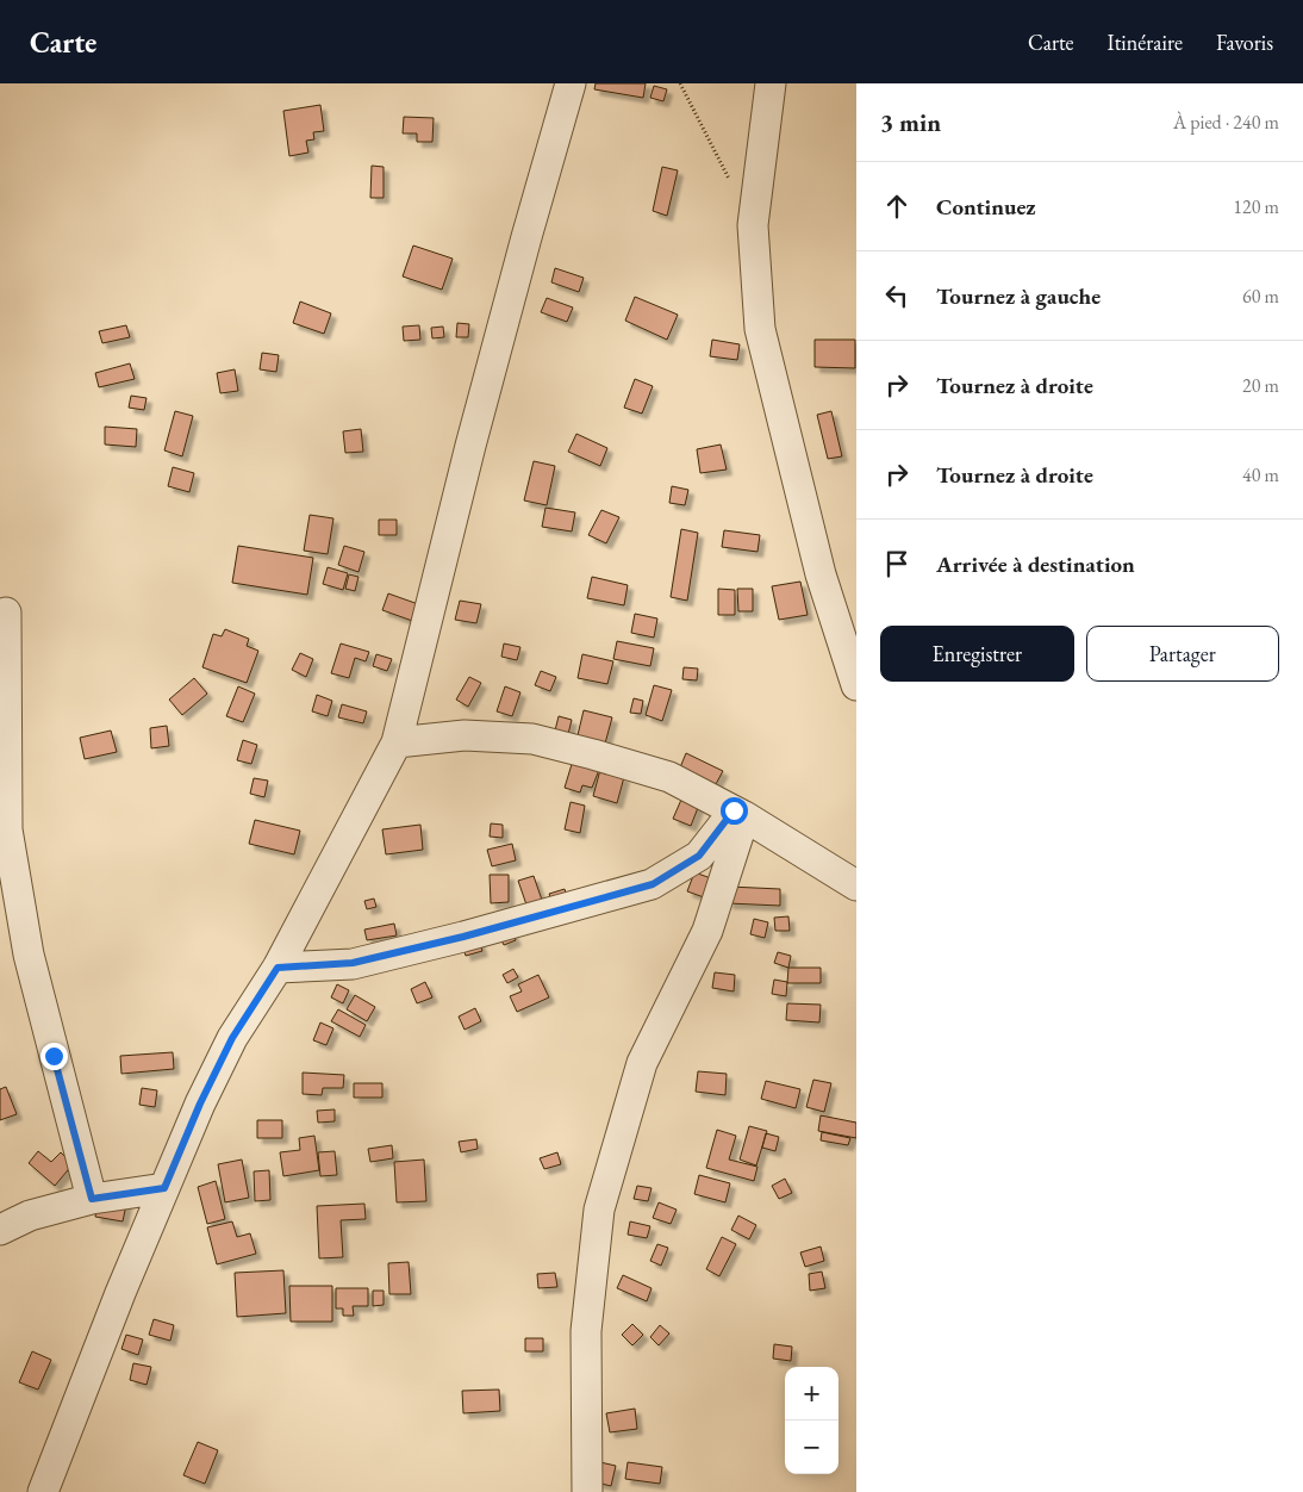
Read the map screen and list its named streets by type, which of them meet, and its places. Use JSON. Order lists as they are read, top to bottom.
{
  "page": {
    "header": "Carte",
    "nav": ["Carte", "Itinéraire", "Favoris"],
    "heading": ["3 min", "À pied · 240 m"],
    "list": [
      ["Continuez", "120 m"],
      ["Tournez à gauche", "60 m"],
      ["Tournez à droite", "20 m"],
      ["Tournez à droite", "40 m"],
      "Arrivée à destination"
    ],
    "buttons": ["Enregistrer", "Partager"],
    "map_buttons": ["+", "−"]
  }
}
